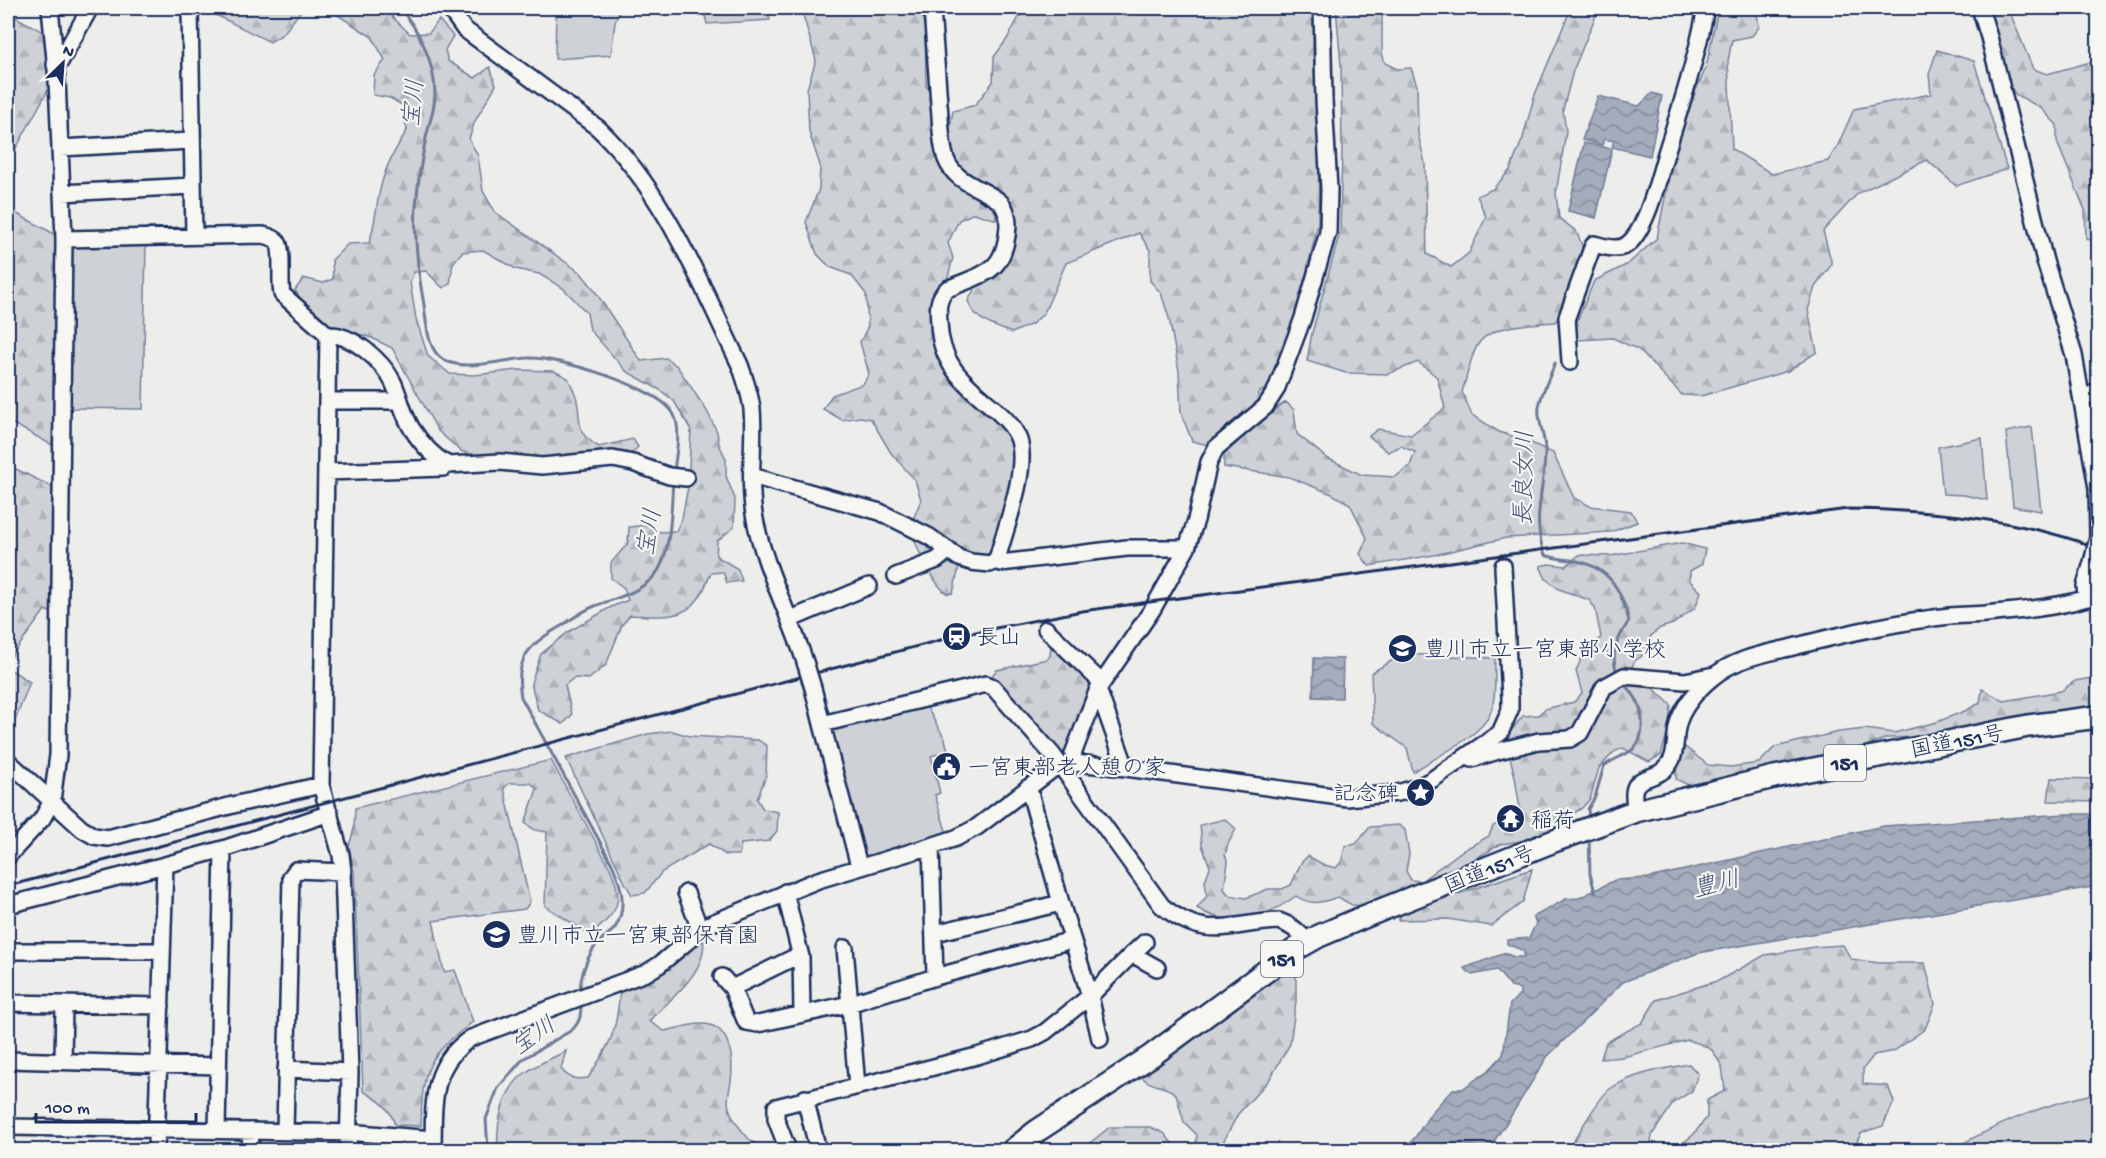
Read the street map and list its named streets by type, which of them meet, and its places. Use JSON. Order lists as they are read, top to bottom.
{
  "streets": {
    "highway": ["国道151号", "151"]
  },
  "water": ["宝川", "長良女川", "豊川"],
  "places": {
    "station": ["長山"],
    "school or university": ["豊川市立一宮東部小学校", "豊川市立一宮東部保育園"],
    "public building": ["一宮東部老人憩の家"],
    "place": ["記念碑"],
    "temple": ["稲荷"]
  },
  "scale_bar": "100 m",
  "north": "top right"
}
